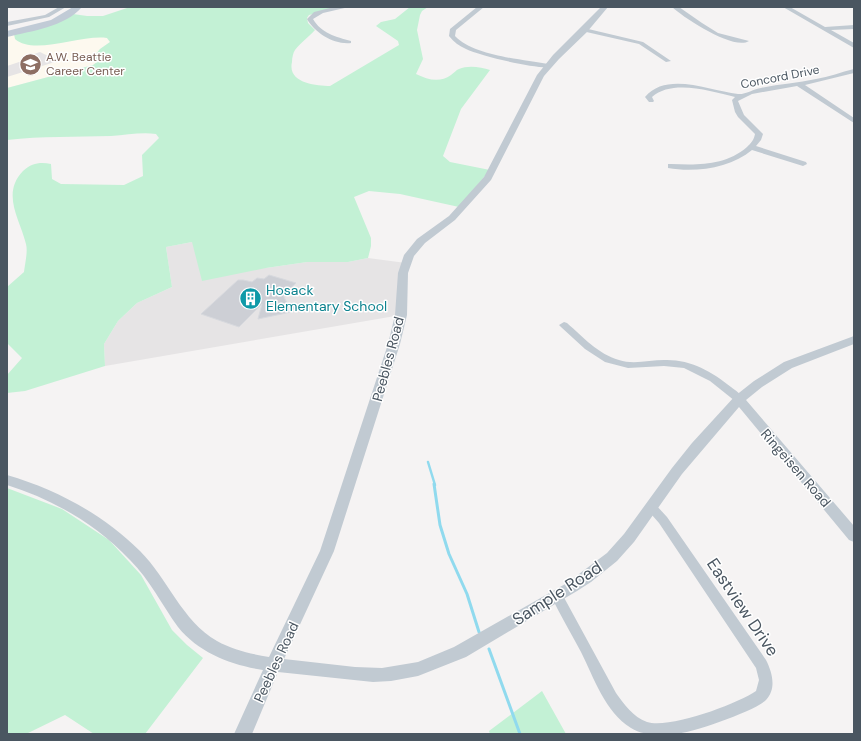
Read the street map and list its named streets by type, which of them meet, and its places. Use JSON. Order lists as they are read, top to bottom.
{
  "streets": {
    "street": [
      "Concord Drive",
      "Peebles Road",
      "Ringeisen Road",
      "Sample Road",
      "Eastview Drive"
    ]
  },
  "crossings": [
    ["Peebles Road", "Sample Road"],
    ["Ringeisen Road", "Sample Road"],
    ["Sample Road", "Eastview Drive"]
  ],
  "places": {
    "school or university": ["A.W. Beattie Career Center"],
    "building": ["Hosack Elementary School"]
  }
}
